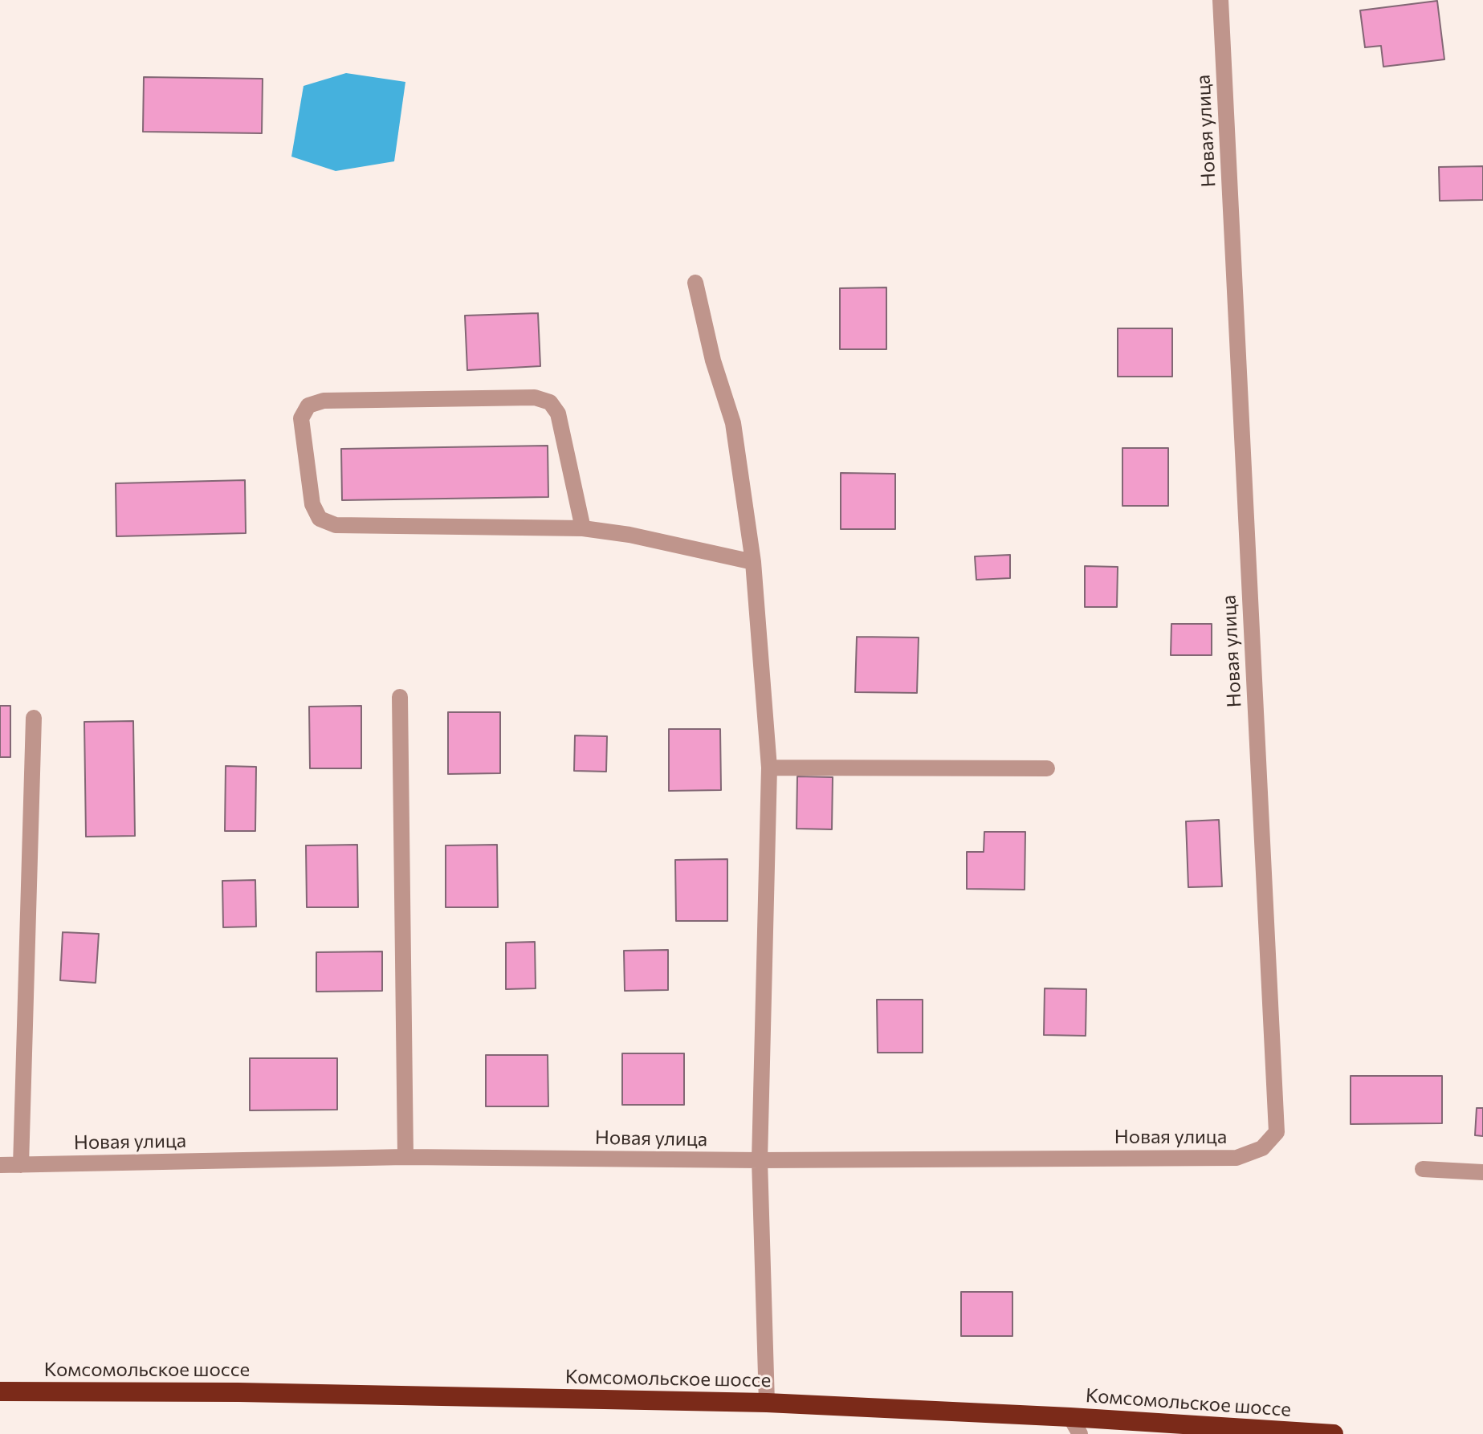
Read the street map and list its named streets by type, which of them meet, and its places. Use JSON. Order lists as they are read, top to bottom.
{
  "streets": {
    "highway": ["Комсомольское шоссе"],
    "street": ["Новая улица"]
  }
}
